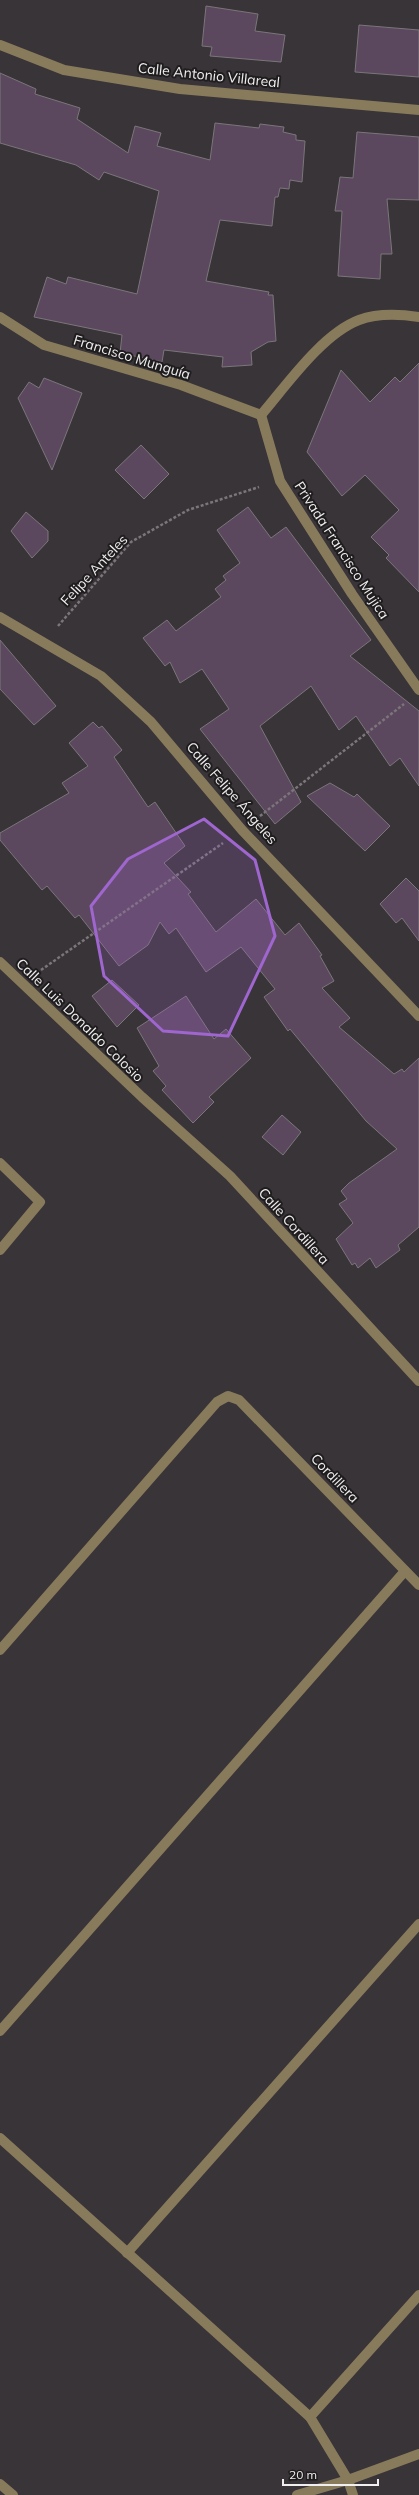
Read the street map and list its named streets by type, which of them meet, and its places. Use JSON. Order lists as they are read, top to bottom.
{
  "streets": {
    "street": [
      "Calle Antonio Villareal",
      "Francisco Munguía",
      "Privada Francisco Mujica",
      "Calle Felipe Ángeles",
      "Calle Luis Donaldo Colosio",
      "Calle Cordillera",
      "Cordillera"
    ],
    "path": ["Felipe Anteles"]
  },
  "crossings": [
    ["Francisco Munguía", "Privada Francisco Mujica"],
    ["Privada Francisco Mujica", "Felipe Anteles"],
    ["Felipe Anteles", "Calle Felipe Ángeles"],
    ["Calle Luis Donaldo Colosio", "Calle Cordillera"]
  ],
  "scale_bar": "20 m"
}
